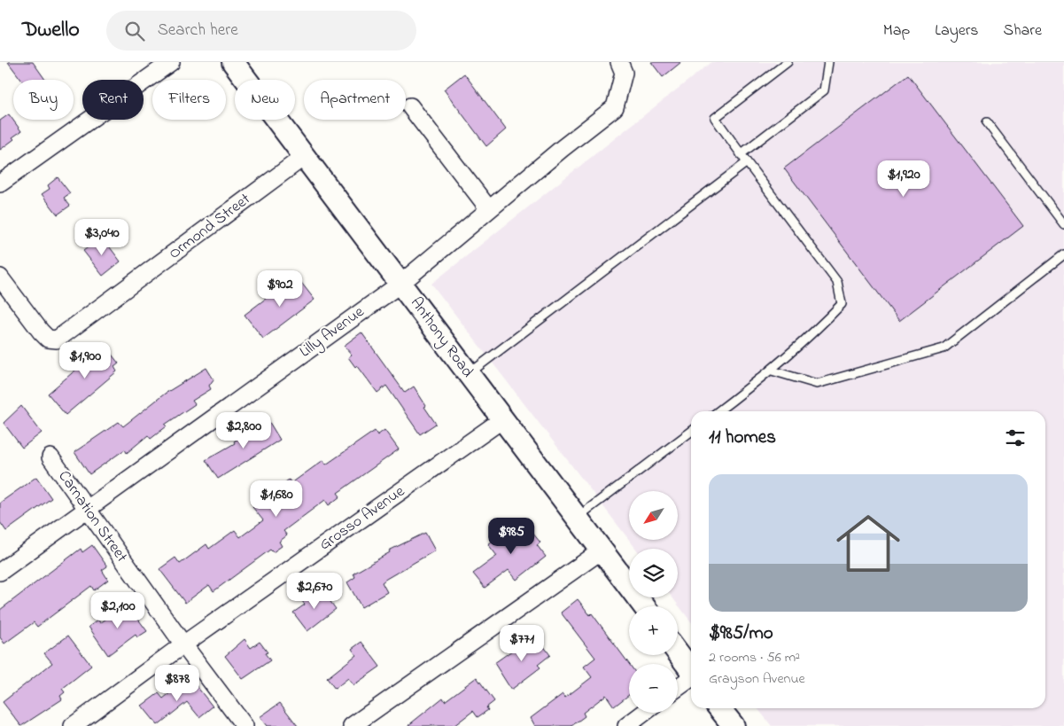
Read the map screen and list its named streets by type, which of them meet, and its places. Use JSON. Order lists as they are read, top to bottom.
{
  "streets": {
    "street": [
      "Ormond Street",
      "Lilly Avenue",
      "Anthony Road",
      "Carnation Street",
      "Grosso Avenue"
    ]
  },
  "crossings": [
    ["Ormond Street", "Anthony Road"],
    ["Lilly Avenue", "Anthony Road"],
    ["Lilly Avenue", "Carnation Street"],
    ["Anthony Road", "Grosso Avenue"],
    ["Carnation Street", "Grosso Avenue"]
  ],
  "north": "bottom left",
  "page": {
    "header": "Dwello",
    "search": "Search here",
    "nav": ["Map", "Layers", "Share"],
    "chip": [
      "Buy",
      "Rent",
      "Filters",
      "New",
      "Apartment"
    ],
    "price": [
      "$1,920",
      "$3,040",
      "$902",
      "$1,900",
      "$2,800",
      "$1,680",
      "$985",
      "$2,670",
      "$2,100",
      "$771",
      "$878"
    ],
    "heading": "11 homes",
    "list": [
      {
        "name": "$985/mo",
        "note": "2 rooms · 56 m² · Grayson Avenue"
      }
    ],
    "map_buttons": ["+", "−"]
  }
}
